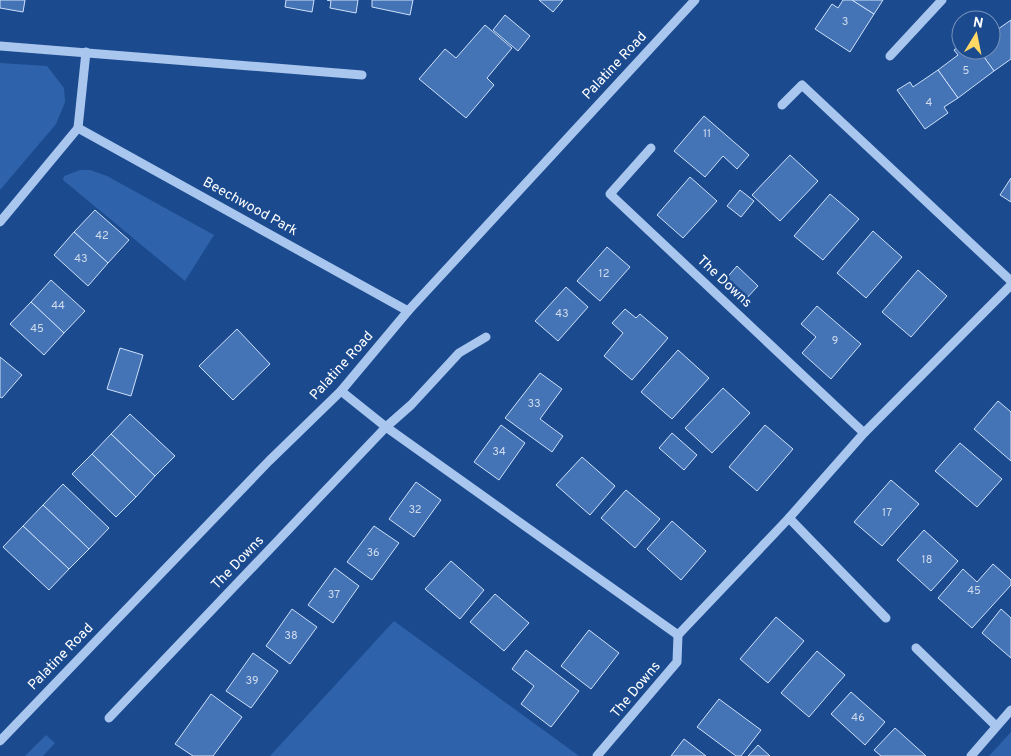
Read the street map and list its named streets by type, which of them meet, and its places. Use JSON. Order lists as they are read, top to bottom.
{
  "streets": {
    "street": ["Palatine Road", "Beechwood Park", "The Downs"]
  },
  "crossings": [
    ["Palatine Road", "Beechwood Park"]
  ],
  "house_numbers": [
    "3",
    "5",
    "4",
    "11",
    "42",
    "43",
    "12",
    "44",
    "43",
    "45",
    "9",
    "33",
    "34",
    "32",
    "17",
    "36",
    "18",
    "45",
    "37",
    "38",
    "39",
    "46"
  ],
  "north": "top"
}
